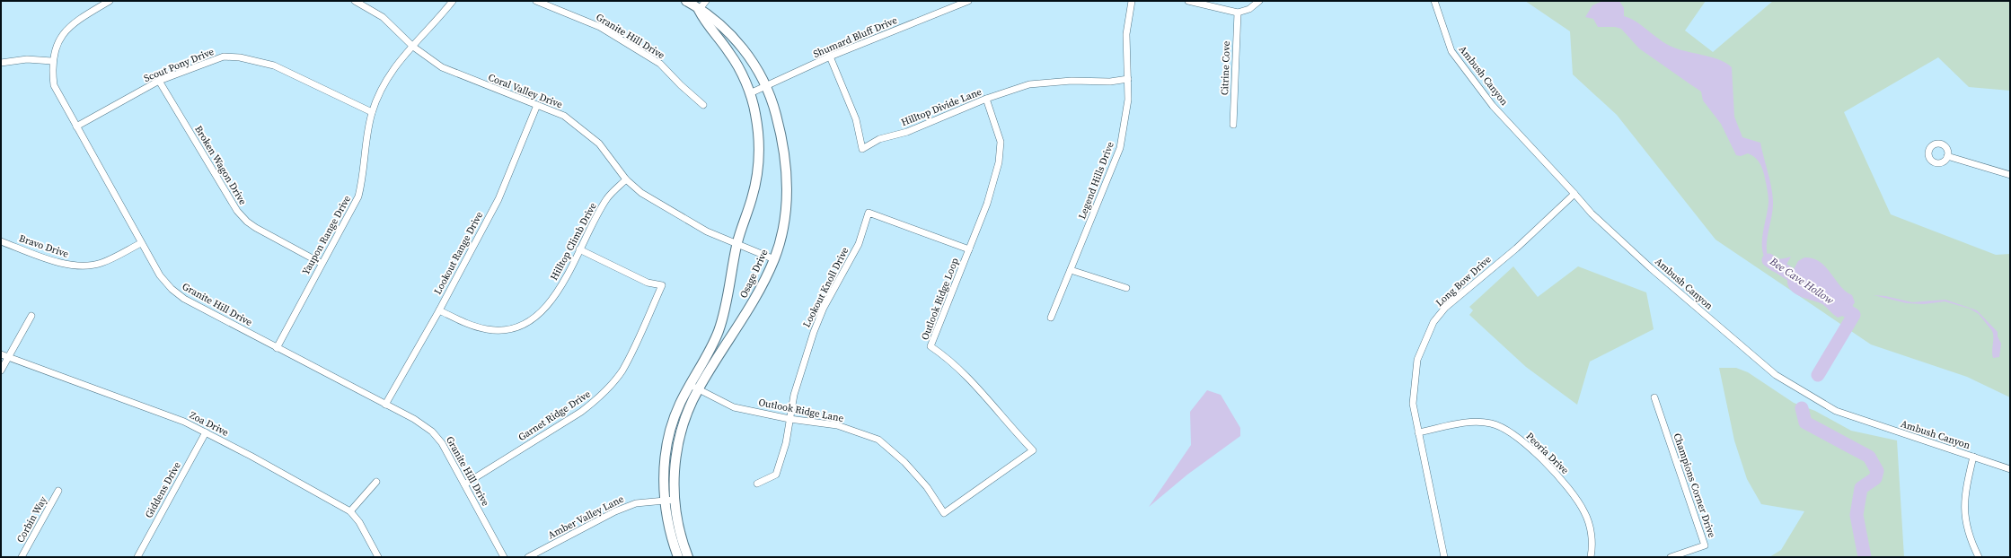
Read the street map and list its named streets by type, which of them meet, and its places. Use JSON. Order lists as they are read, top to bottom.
{
  "streets": {
    "street": [
      "Granite Hill Drive",
      "Shumard Bluff Drive",
      "Scout Pony Drive",
      "Citrine Cove",
      "Ambush Canyon",
      "Coral Valley Drive",
      "Hilltop Divide Lane",
      "Broken Wagon Drive",
      "Legend Hills Drive",
      "Yaupon Range Drive",
      "Hilltop Climb Drive",
      "Bravo Drive",
      "Lookout Range Drive",
      "Osage Drive",
      "Long Bow Drive",
      "Lookout Knoll Drive",
      "Outlook Ridge Loop",
      "Outlook Ridge Lane",
      "Garnet Ridge Drive",
      "Zoa Drive",
      "Peoria Drive",
      "Champions Corner Drive",
      "Giddens Drive",
      "Amber Valley Lane",
      "Corbin Way"
    ]
  },
  "crossings": [
    ["Granite Hill Drive", "Scout Pony Drive"],
    ["Granite Hill Drive", "Yaupon Range Drive"],
    ["Granite Hill Drive", "Bravo Drive"],
    ["Granite Hill Drive", "Lookout Range Drive"],
    ["Granite Hill Drive", "Garnet Ridge Drive"],
    ["Shumard Bluff Drive", "Hilltop Divide Lane"],
    ["Shumard Bluff Drive", "Osage Drive"],
    ["Scout Pony Drive", "Broken Wagon Drive"],
    ["Scout Pony Drive", "Yaupon Range Drive"],
    ["Ambush Canyon", "Long Bow Drive"],
    ["Coral Valley Drive", "Yaupon Range Drive"],
    ["Coral Valley Drive", "Hilltop Climb Drive"],
    ["Coral Valley Drive", "Lookout Range Drive"],
    ["Coral Valley Drive", "Osage Drive"],
    ["Hilltop Divide Lane", "Legend Hills Drive"],
    ["Hilltop Divide Lane", "Outlook Ridge Loop"],
    ["Broken Wagon Drive", "Yaupon Range Drive"],
    ["Hilltop Climb Drive", "Lookout Range Drive"],
    ["Hilltop Climb Drive", "Garnet Ridge Drive"],
    ["Osage Drive", "Outlook Ridge Lane"],
    ["Osage Drive", "Amber Valley Lane"],
    ["Long Bow Drive", "Peoria Drive"],
    ["Lookout Knoll Drive", "Outlook Ridge Loop"],
    ["Lookout Knoll Drive", "Outlook Ridge Lane"],
    ["Outlook Ridge Loop", "Outlook Ridge Lane"],
    ["Zoa Drive", "Giddens Drive"]
  ],
  "water": ["Bee Cave Hollow"]
}
